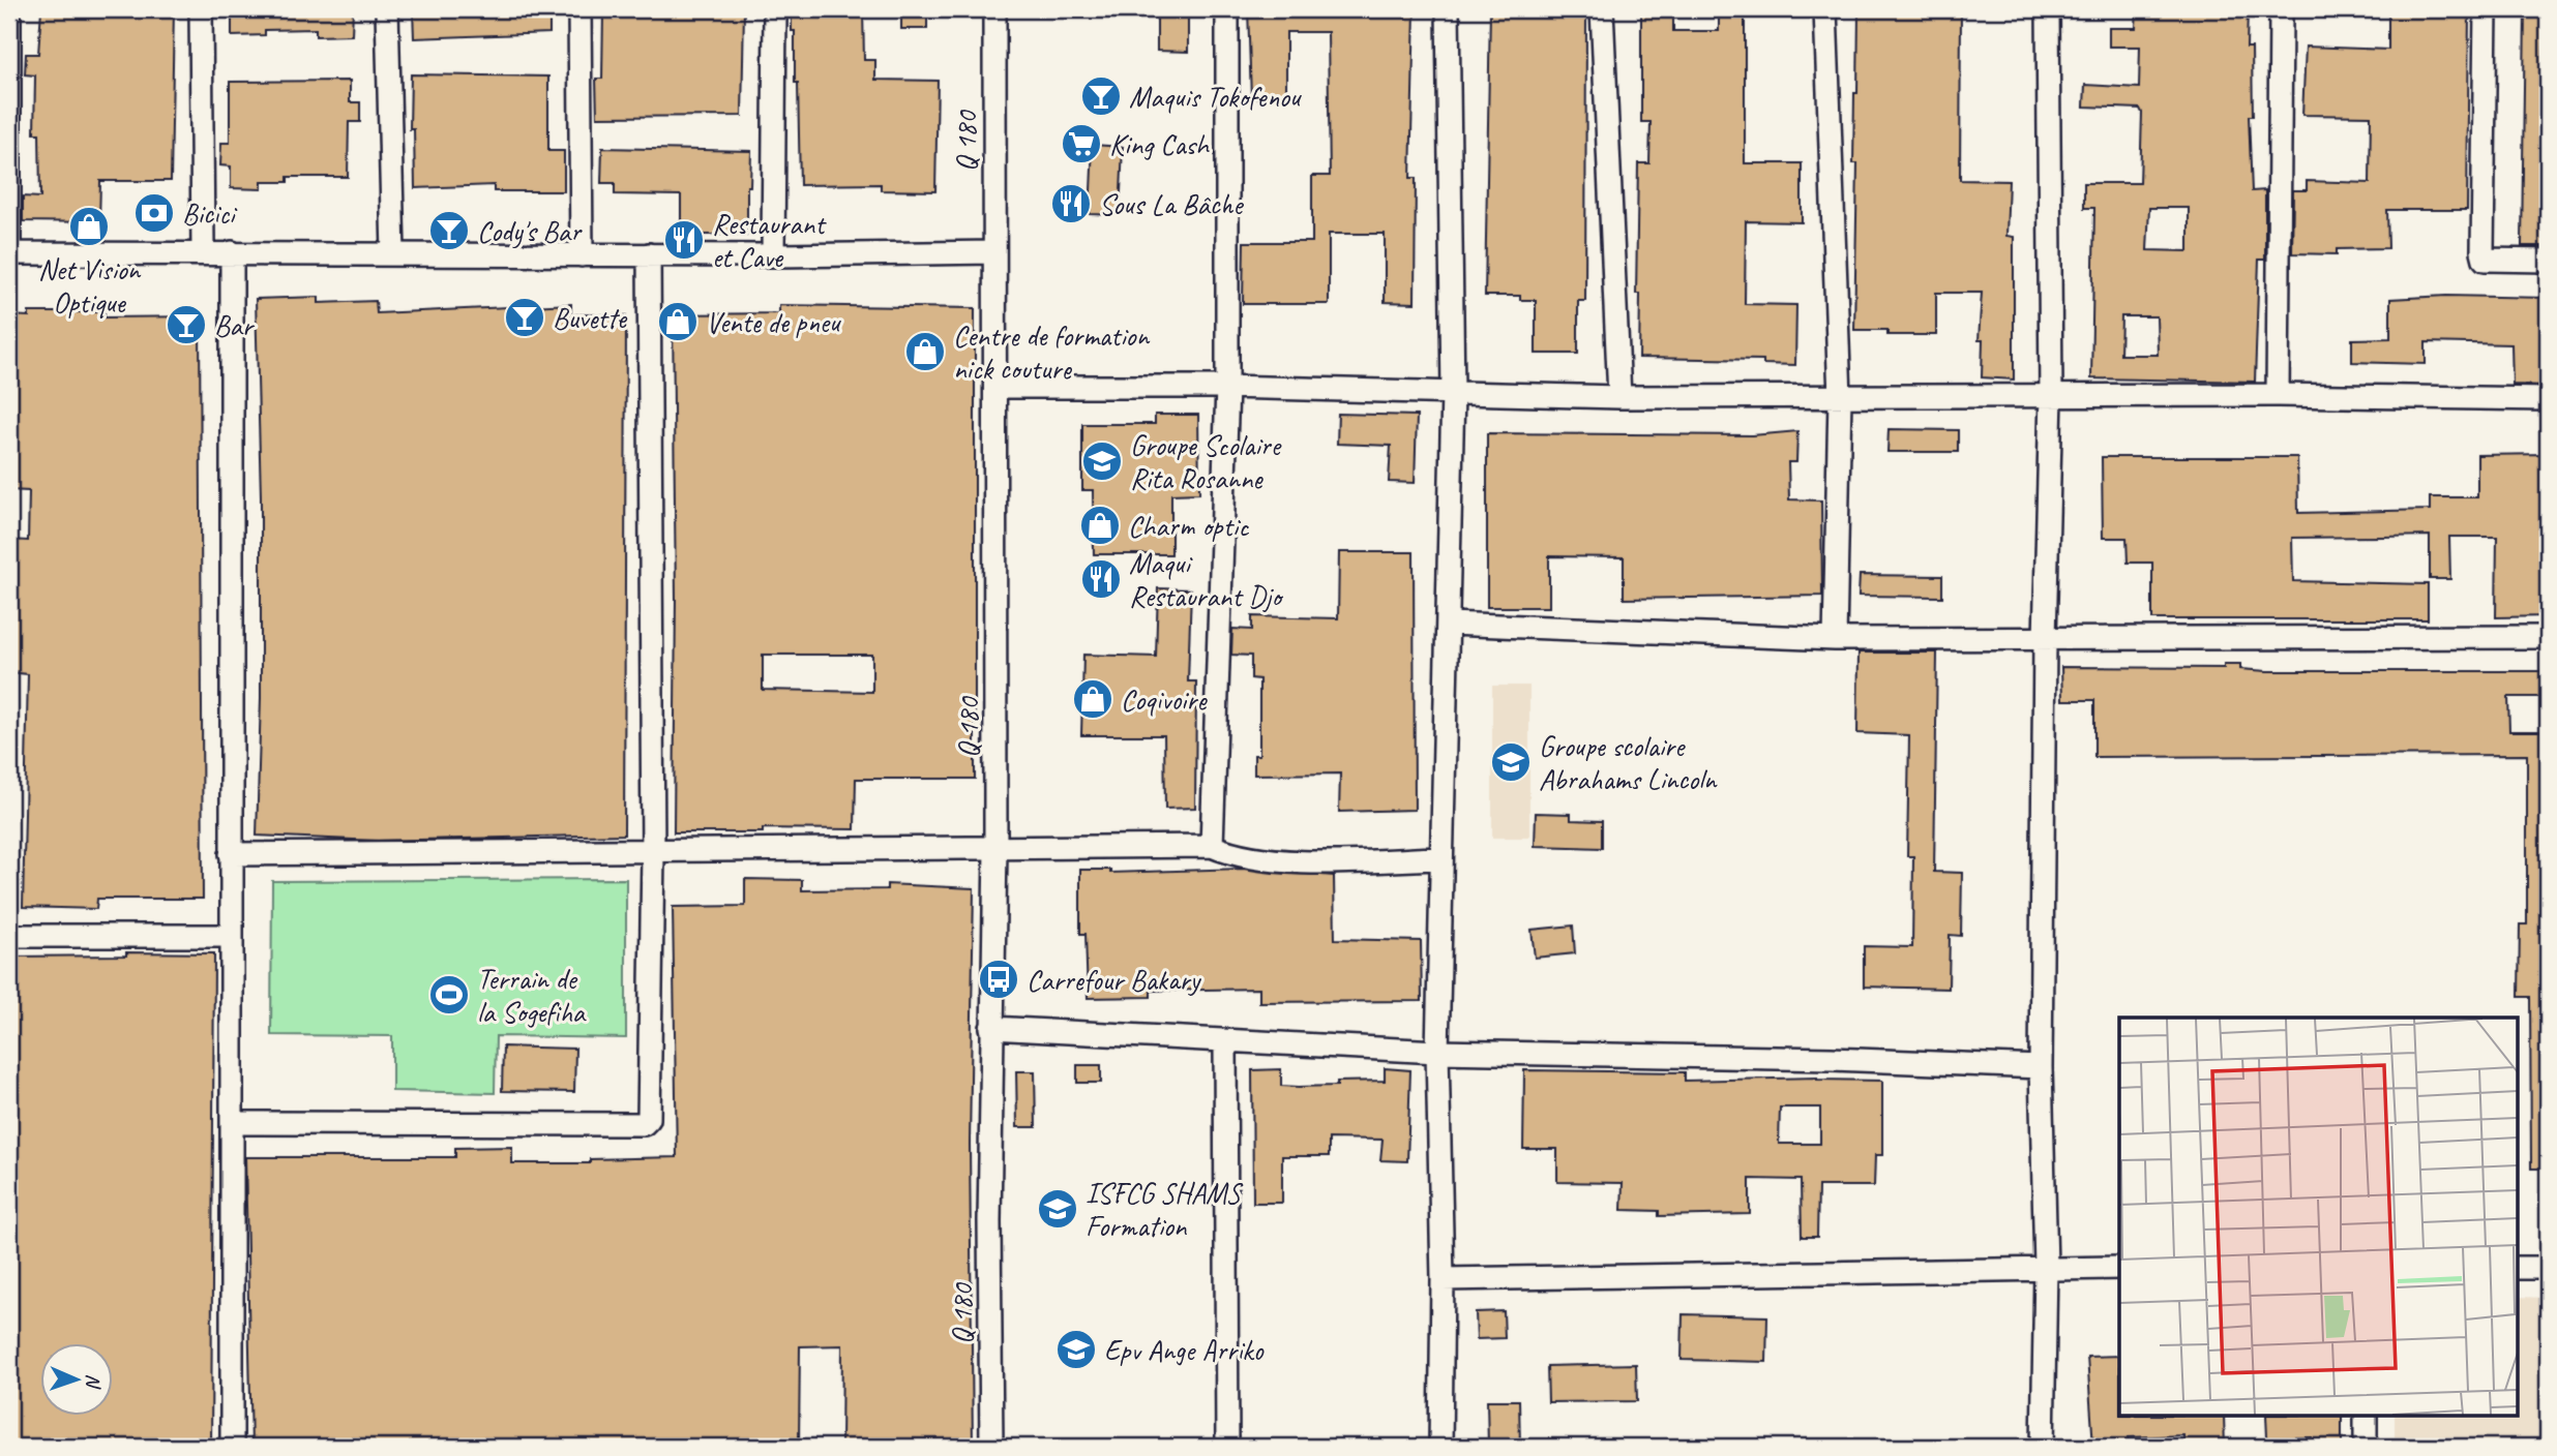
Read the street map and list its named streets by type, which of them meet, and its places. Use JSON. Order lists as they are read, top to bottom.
{
  "streets": {
    "street": ["Q 180"]
  },
  "places": {
    "bar": [
      "Maquis Tokofenou",
      "Cody's Bar",
      "Buvette",
      "Bar"
    ],
    "supermarket": ["King Cash"],
    "restaurant": ["Sous La Bâche", "Restaurant et Cave", "Maqui Restaurant Djo"],
    "bank": ["Bicici"],
    "shop": [
      "Net Vision Optique",
      "Vente de pneu",
      "Centre de formation nick couture",
      "Charm optic",
      "Coqivoire"
    ],
    "school or university": [
      "Groupe Scolaire Rita Rosanne",
      "Groupe scolaire Abrahams Lincoln",
      "ISFCG SHAMS Formation",
      "Epv Ange Arriko"
    ],
    "bus stop": ["Carrefour Bakary"],
    "sports": ["Terrain de la Sogefiha"]
  },
  "north": "right"
}
